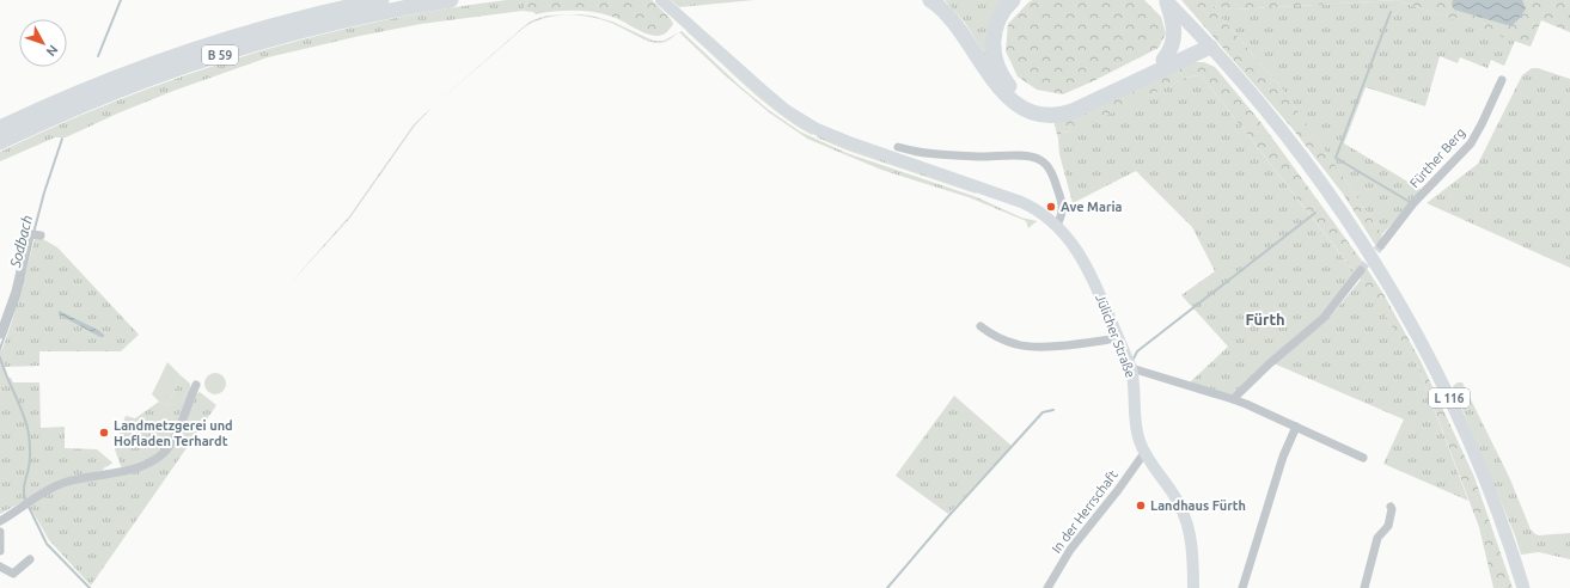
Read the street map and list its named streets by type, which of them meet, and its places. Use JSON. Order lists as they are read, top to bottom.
{
  "streets": {
    "highway": ["B 59"],
    "main road": ["L 116"],
    "street": ["Fürther Berg", "Jülicher Straße", "In der Herrschaft"]
  },
  "crossings": [
    ["Jülicher Straße", "In der Herrschaft"]
  ],
  "districts": ["Fürth"],
  "water": ["Sodbach"],
  "places": ["Ave Maria", "Landmetzgerei und Hofladen Terhardt", "Landhaus Fürth"],
  "north": "bottom right"
}
